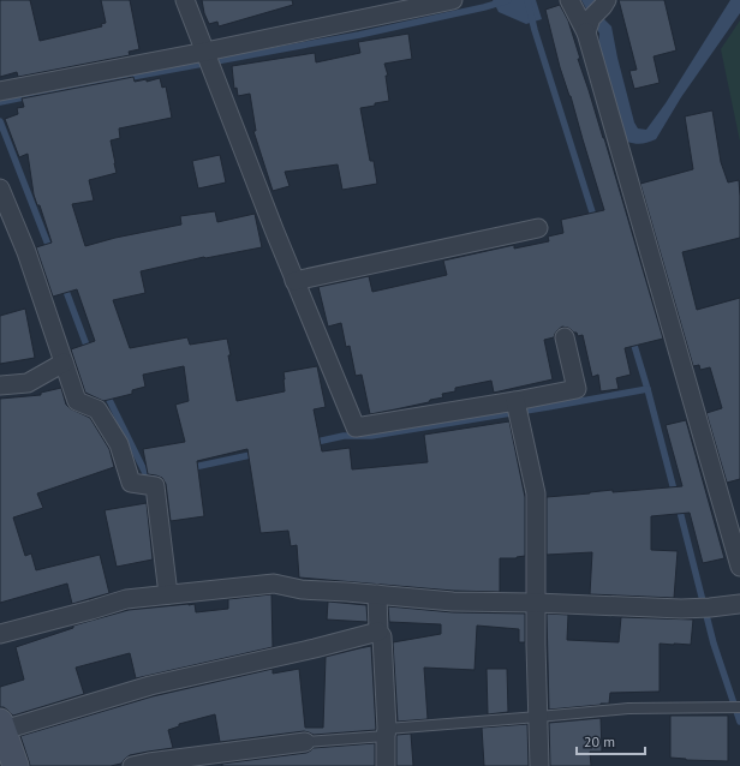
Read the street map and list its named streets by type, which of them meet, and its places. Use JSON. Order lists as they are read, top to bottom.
{
  "scale_bar": "20 m"
}
